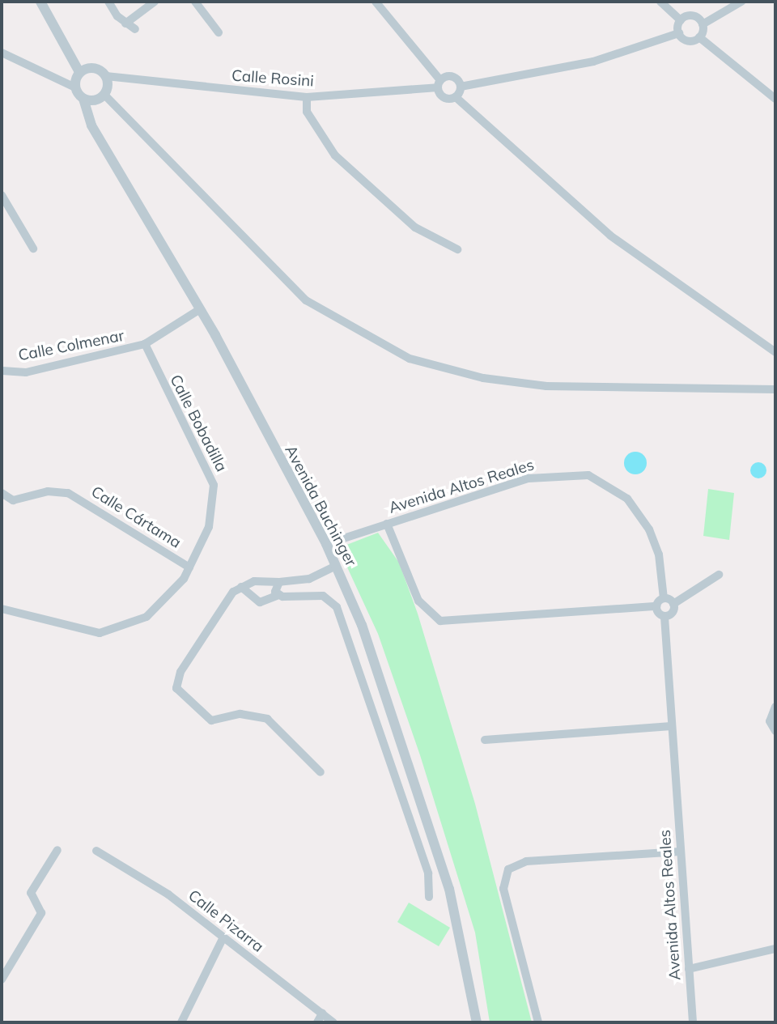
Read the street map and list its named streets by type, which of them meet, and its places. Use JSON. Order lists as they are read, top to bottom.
{
  "streets": {
    "street": [
      "Calle Rosini",
      "Calle Colmenar",
      "Calle Bobadilla",
      "Avenida Altos Reales",
      "Avenida Buchinger",
      "Calle Cártama",
      "Calle Pizarra"
    ]
  },
  "crossings": [
    ["Calle Rosini", "Avenida Buchinger"],
    ["Calle Colmenar", "Calle Bobadilla"],
    ["Calle Colmenar", "Avenida Buchinger"],
    ["Calle Bobadilla", "Calle Cártama"],
    ["Avenida Altos Reales", "Avenida Buchinger"]
  ]
}
